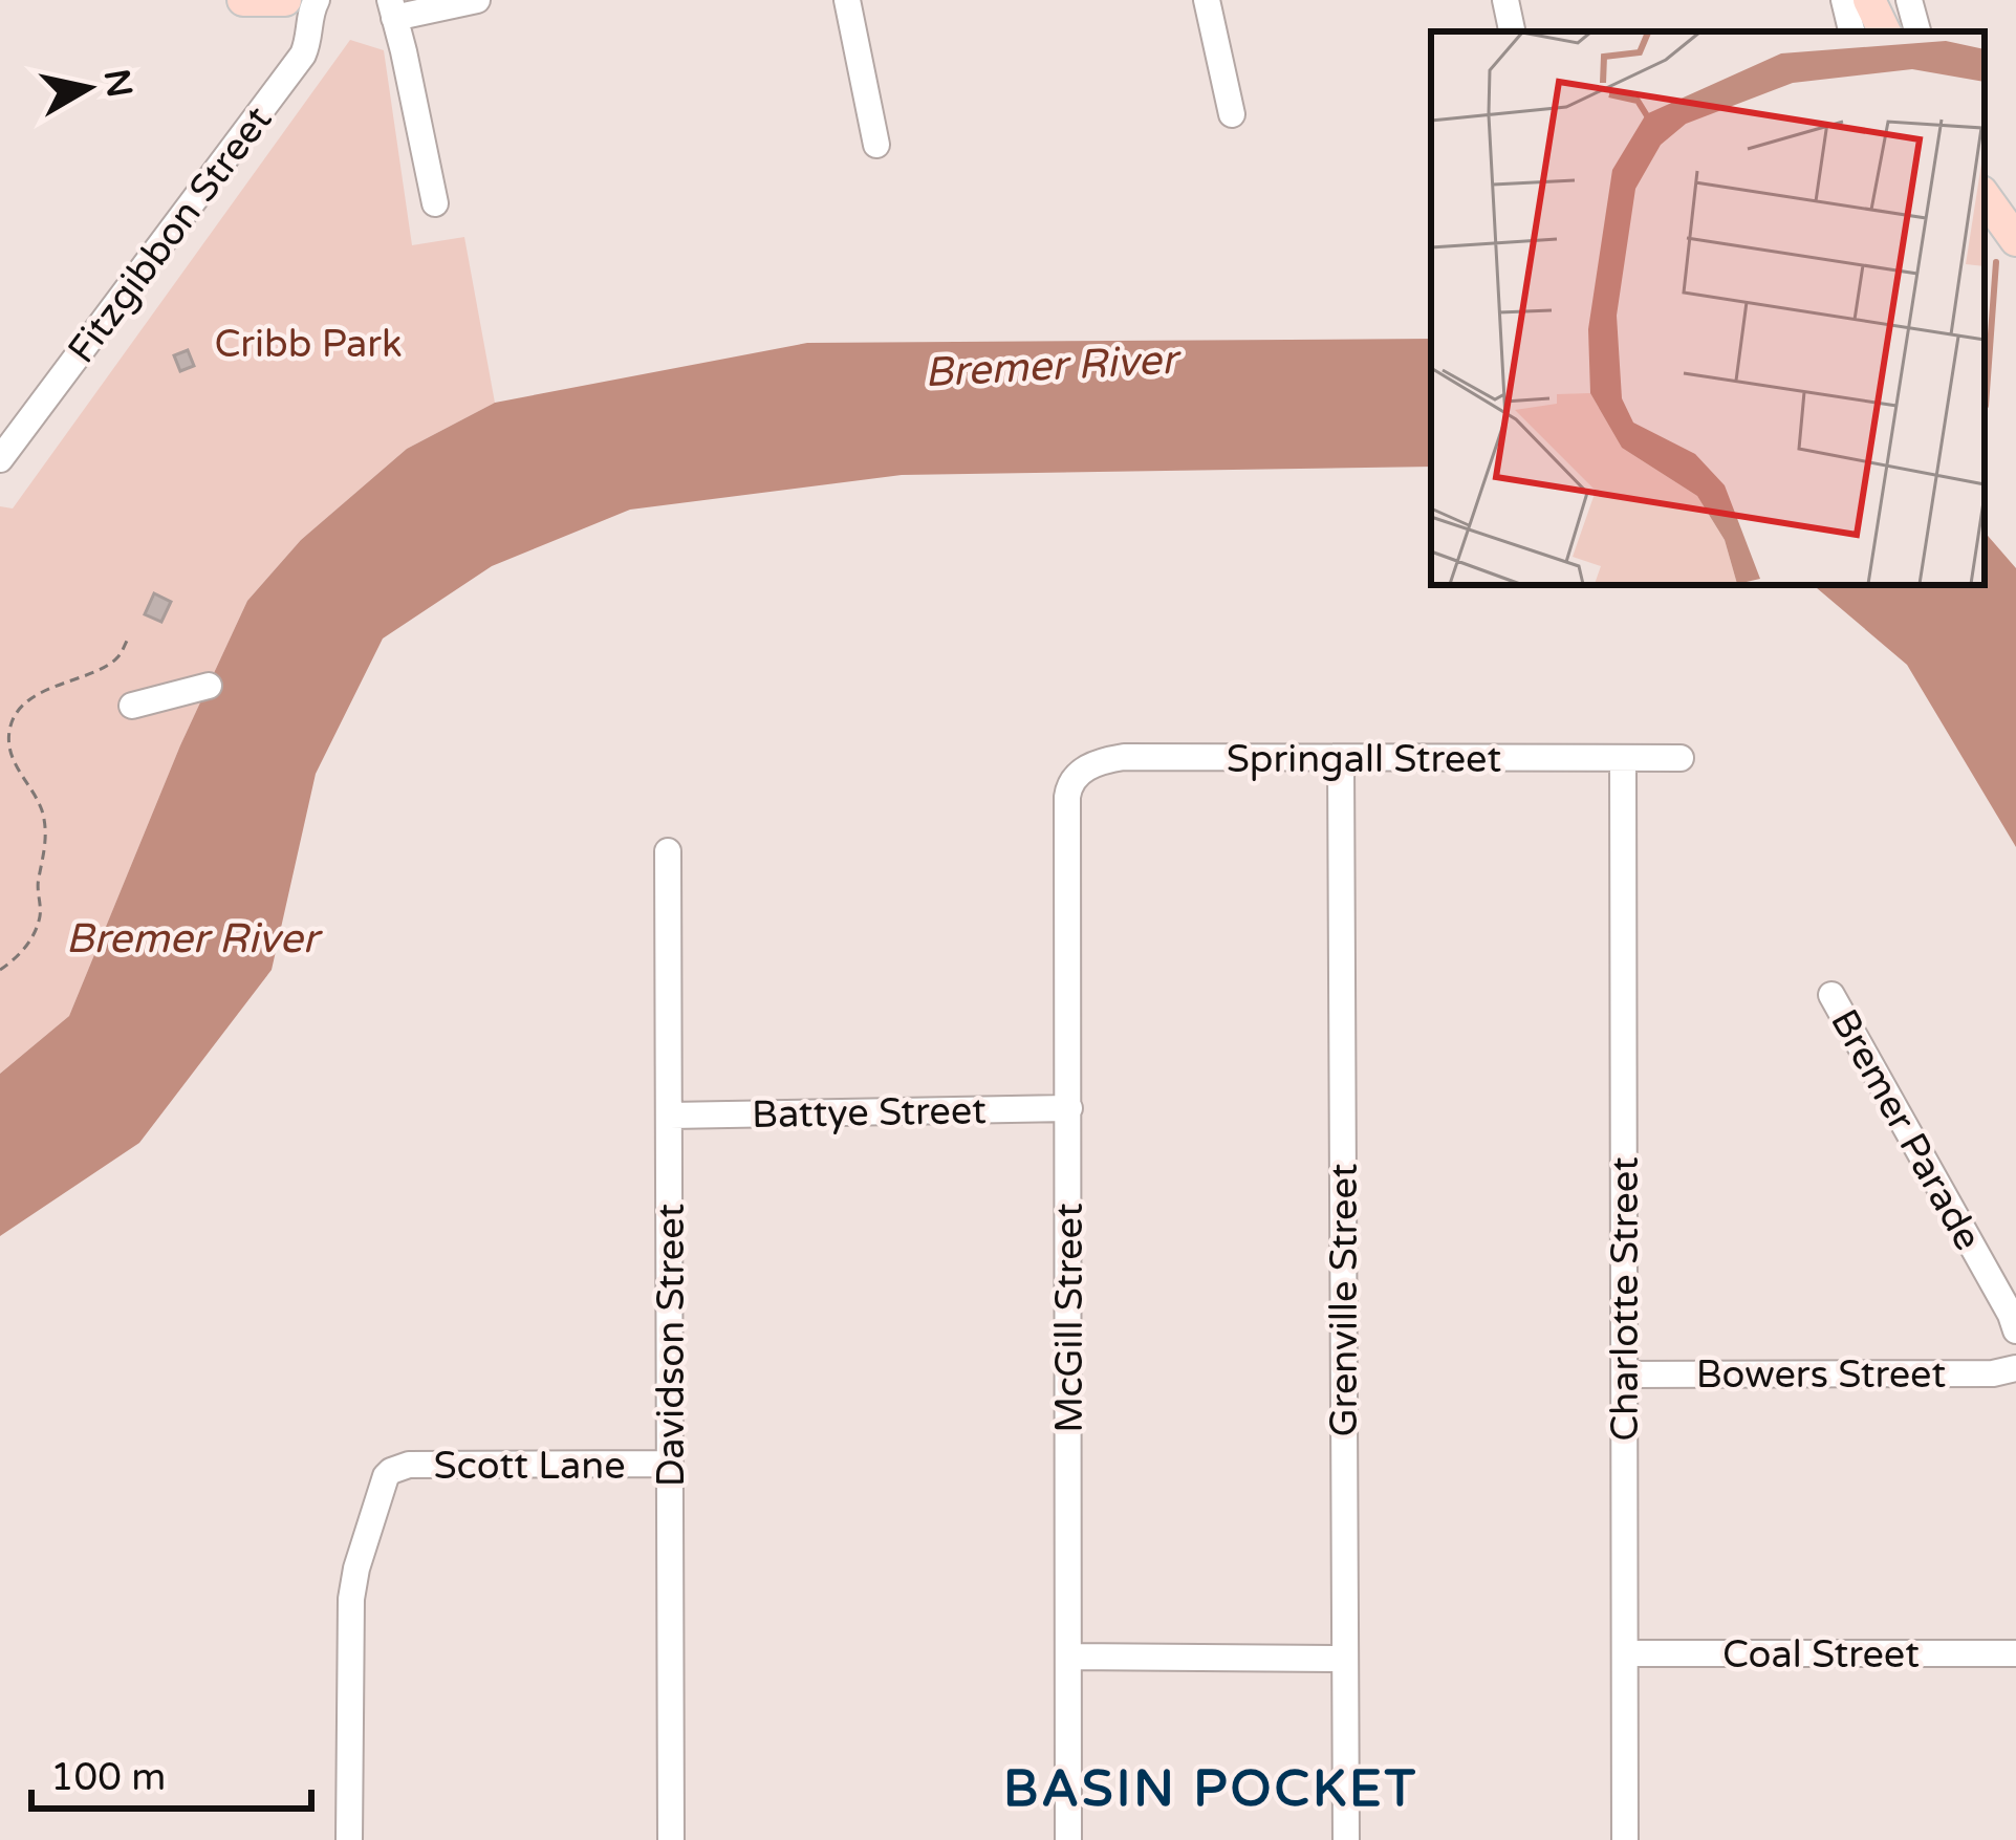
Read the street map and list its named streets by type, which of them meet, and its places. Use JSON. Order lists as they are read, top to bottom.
{
  "streets": {
    "street": [
      "Fitzgibbon Street",
      "Springall Street",
      "Battye Street",
      "Bremer Parade",
      "Charlotte Street",
      "Grenville Street",
      "McGill Street",
      "Davidson Street",
      "Bowers Street",
      "Scott Lane",
      "Coal Street"
    ]
  },
  "crossings": [
    ["Springall Street", "Charlotte Street"],
    ["Springall Street", "Grenville Street"],
    ["Springall Street", "McGill Street"],
    ["Battye Street", "McGill Street"],
    ["Battye Street", "Davidson Street"],
    ["Charlotte Street", "Bowers Street"],
    ["Charlotte Street", "Coal Street"],
    ["Davidson Street", "Scott Lane"]
  ],
  "districts": ["BASIN POCKET"],
  "water": ["Bremer River"],
  "parks": ["Cribb Park"],
  "scale_bar": "100 m",
  "north": "right"
}
